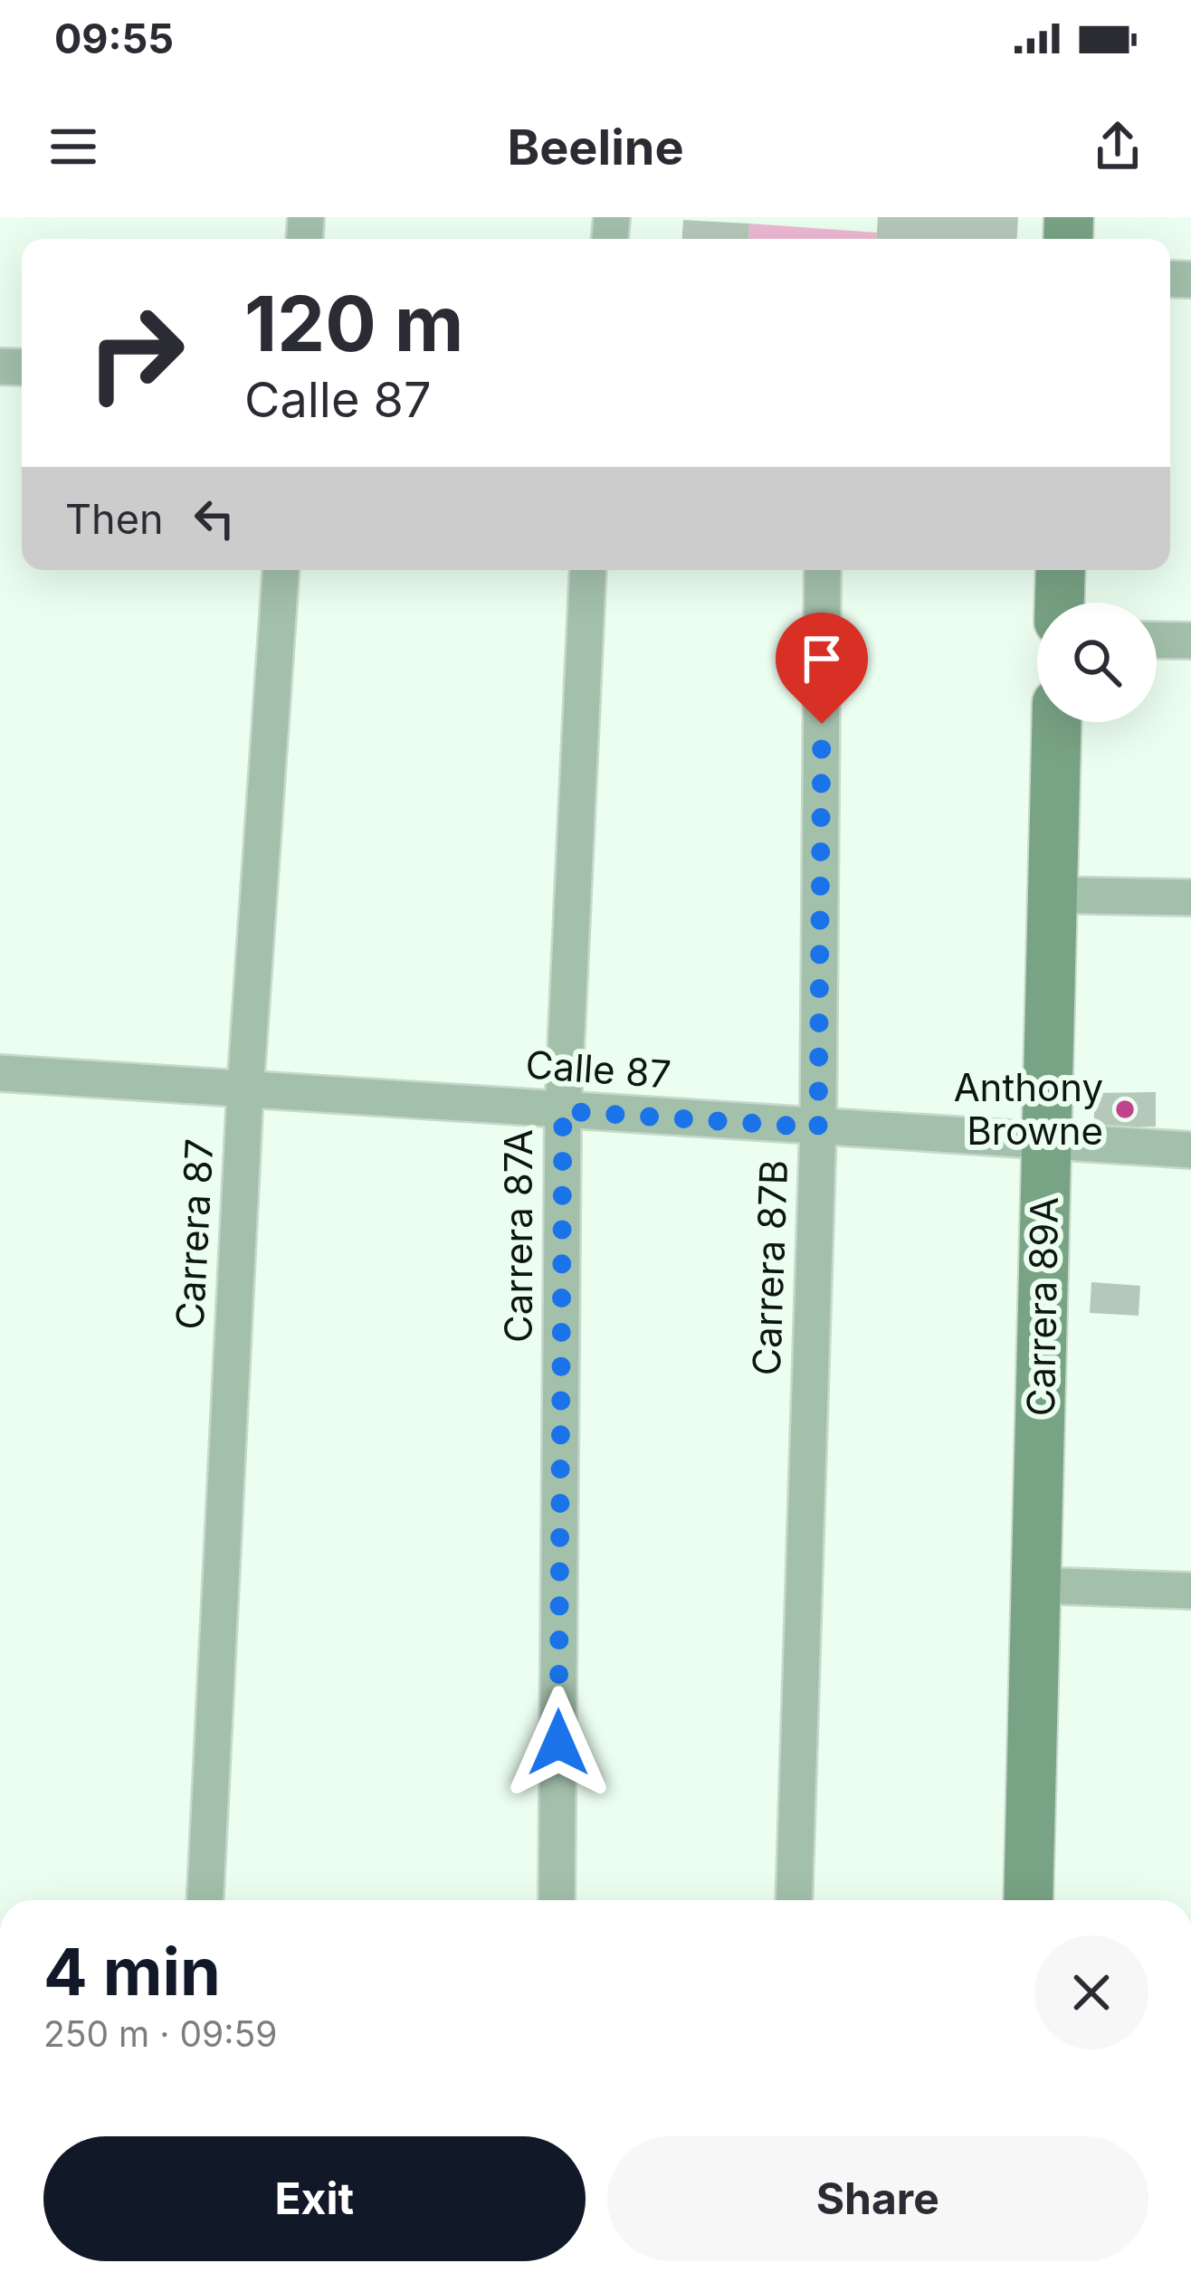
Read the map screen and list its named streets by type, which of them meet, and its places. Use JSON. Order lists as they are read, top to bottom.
{
  "streets": {
    "street": [
      "Calle 87",
      "Carrera 87",
      "Carrera 87A",
      "Carrera 87B",
      "Carrera 89A"
    ]
  },
  "crossings": [
    ["Calle 87", "Carrera 87"],
    ["Calle 87", "Carrera 87A"],
    ["Calle 87", "Carrera 87B"],
    ["Calle 87", "Carrera 89A"]
  ],
  "places": ["Anthony Browne"],
  "page": {
    "status": "09:55",
    "header": "Beeline",
    "turn": ["120 m", "Calle 87"],
    "then": "Then",
    "heading": ["4 min", "250 m · 09:59"],
    "buttons": ["Exit", "Share"]
  }
}
